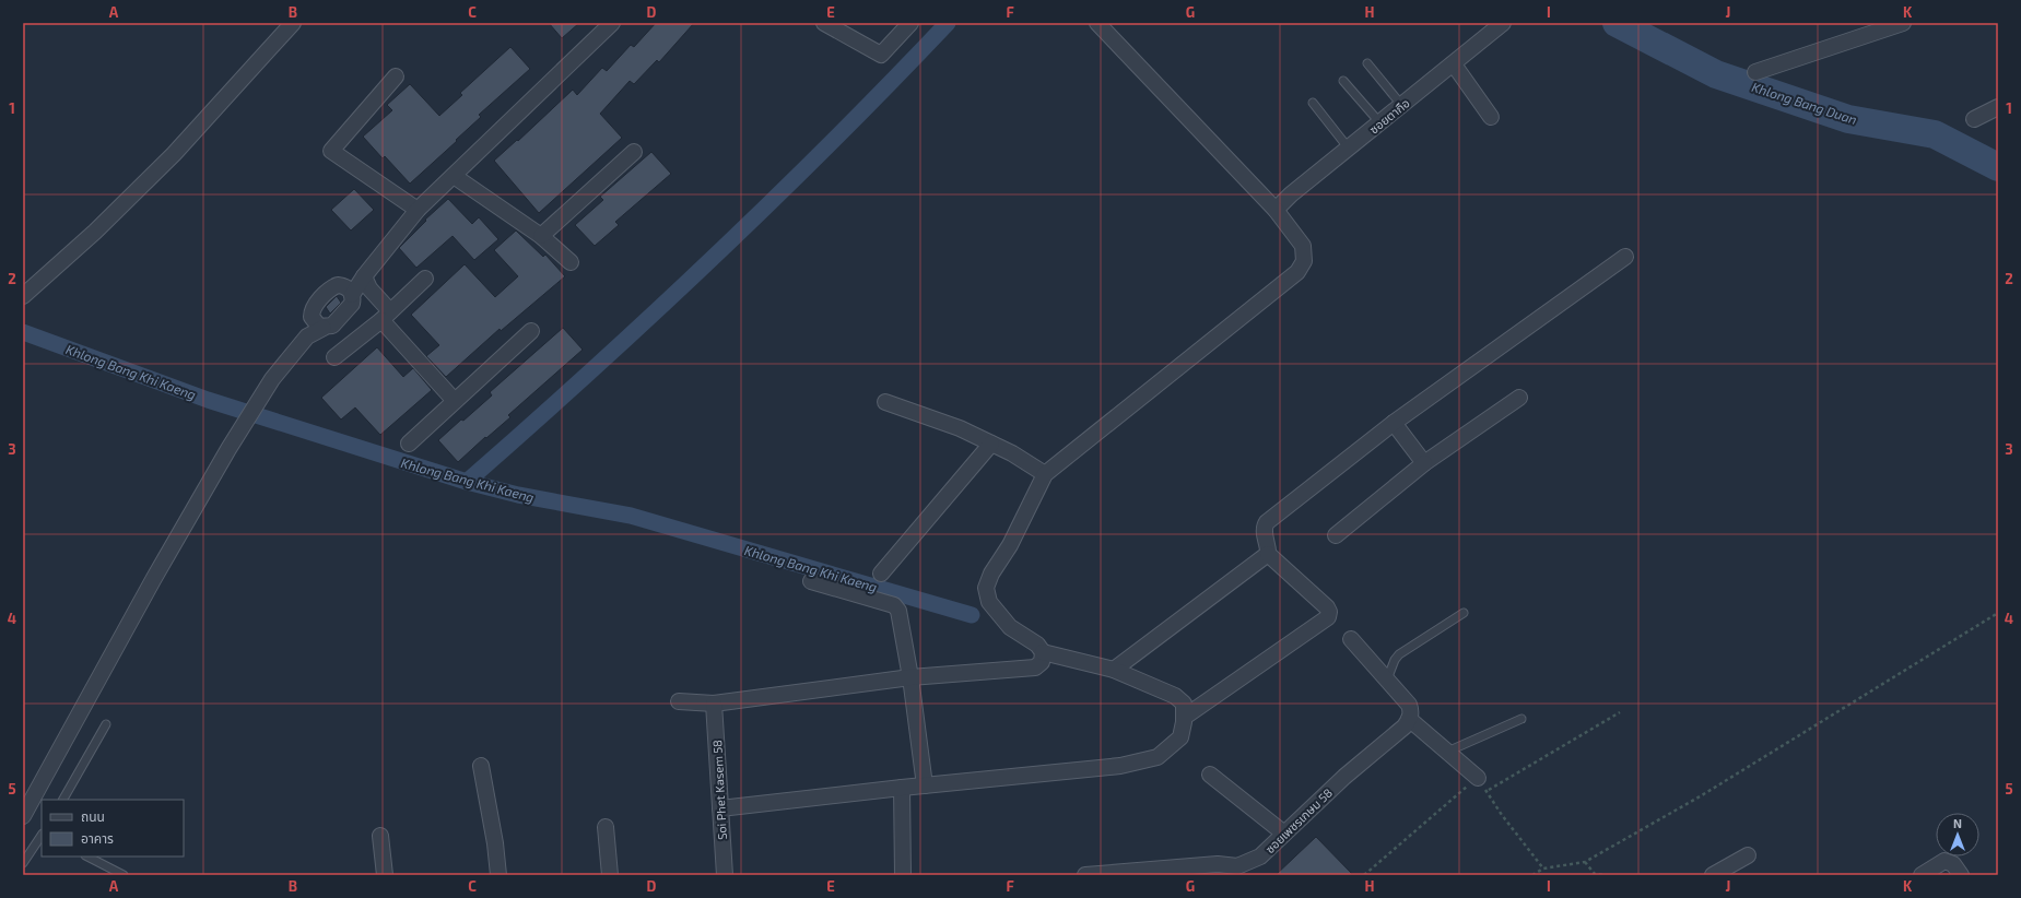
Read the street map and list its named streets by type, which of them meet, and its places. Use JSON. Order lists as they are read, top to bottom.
{
  "streets": {
    "street": ["ซอยตากือ", "Soi Phet Kasem 58", "ซอยเพชรเกษม 58"]
  },
  "water": ["Khlong Bang Duan", "Khlong Bang Khi Kaeng"],
  "legend": ["ถนน", "อาคาร"],
  "north": "top",
  "grid": {
    "columns": [
      "A",
      "B",
      "C",
      "D",
      "E",
      "F",
      "G",
      "H",
      "I",
      "J",
      "K"
    ],
    "rows": [
      "1",
      "2",
      "3",
      "4",
      "5"
    ]
  }
}
